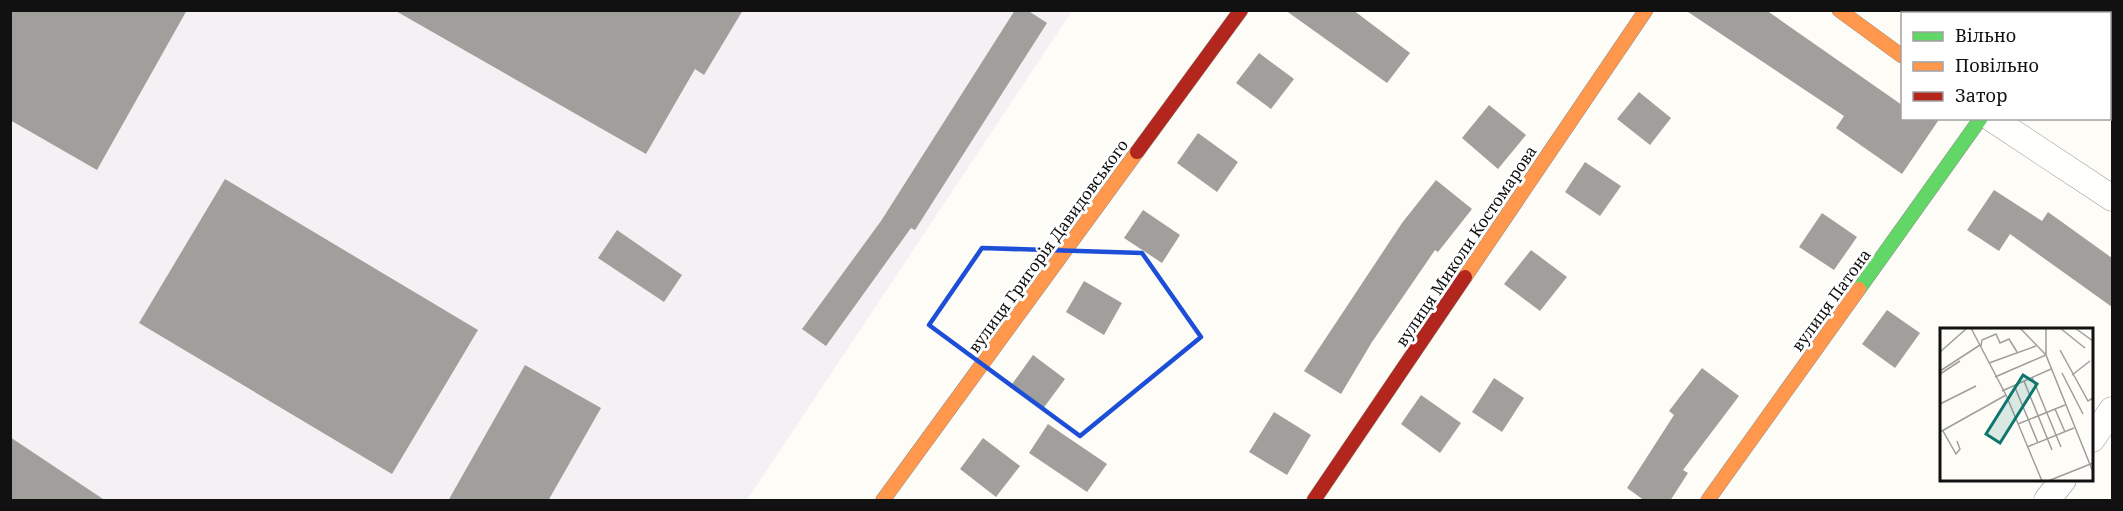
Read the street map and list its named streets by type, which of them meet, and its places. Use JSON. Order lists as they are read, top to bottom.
{
  "streets": {
    "street": ["вулиця Григорія Давидовського", "вулиця Миколи Костомарова", "вулиця Патона"]
  },
  "legend": ["Вільно", "Повільно", "Затор"]
}
